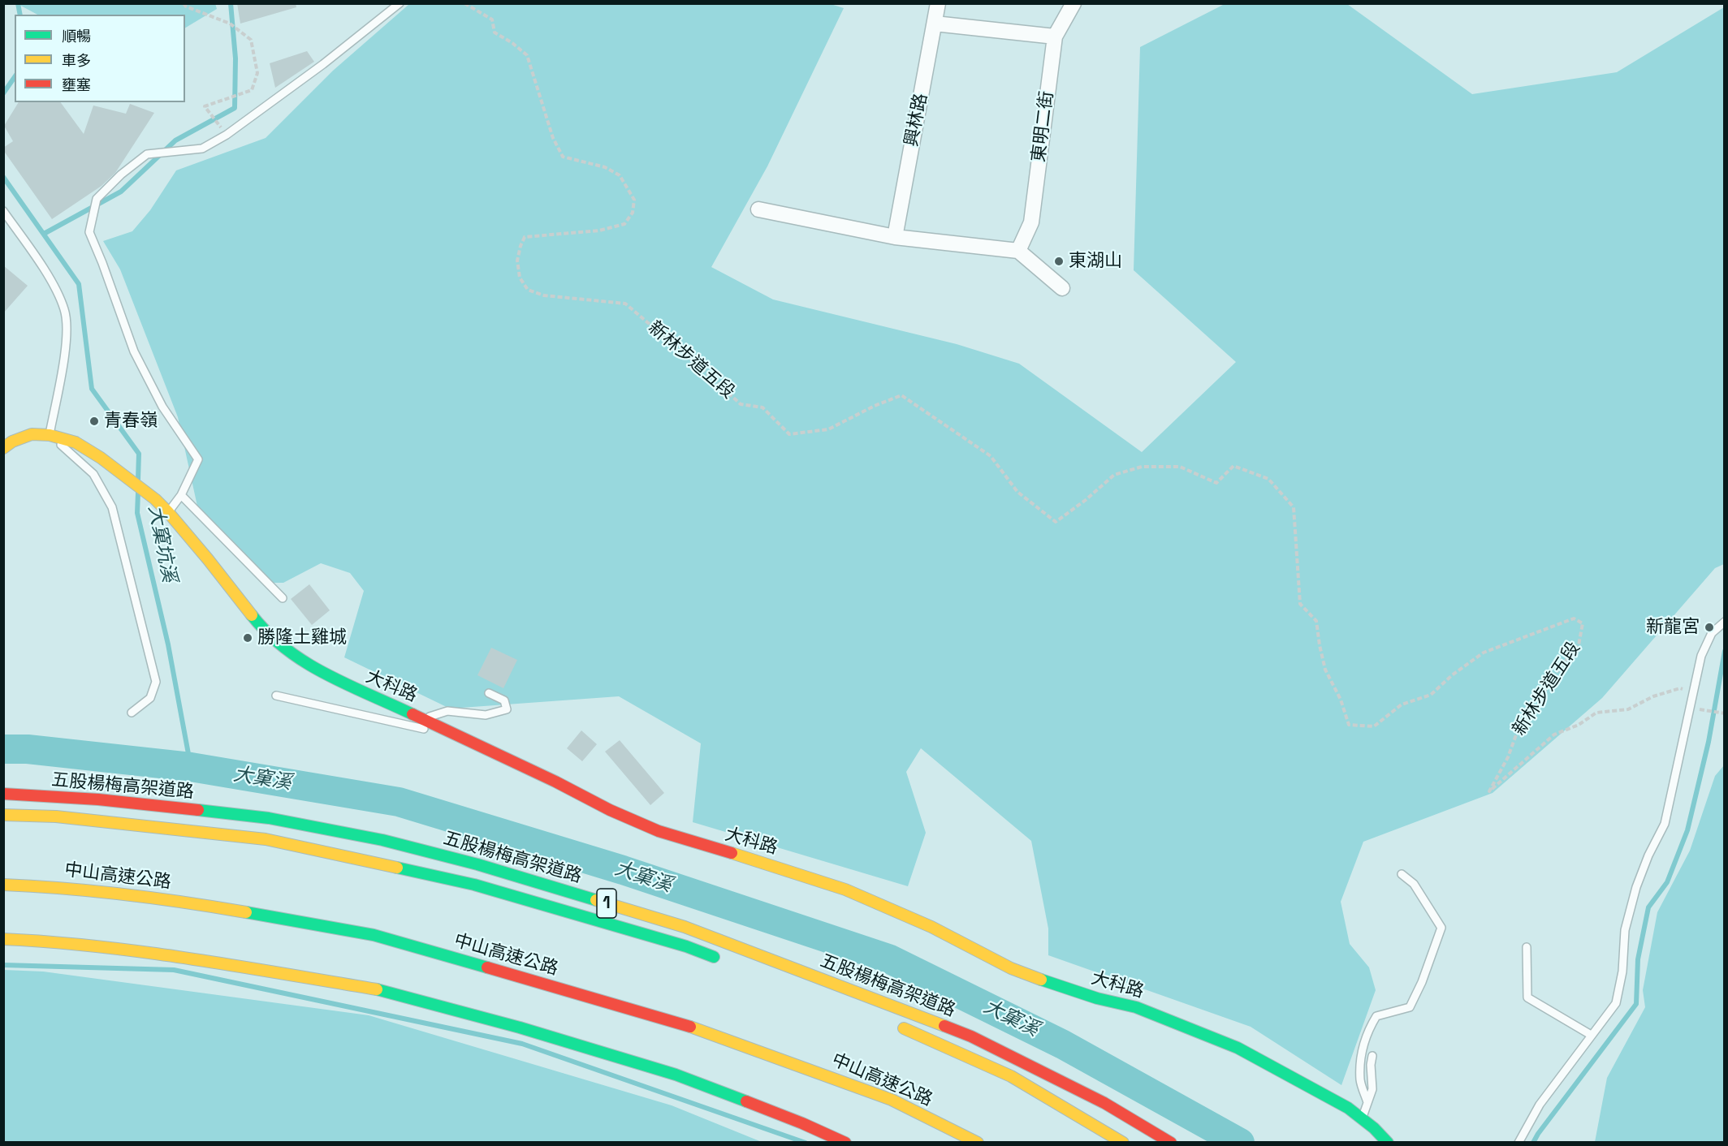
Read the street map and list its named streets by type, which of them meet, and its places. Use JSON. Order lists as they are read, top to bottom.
{
  "streets": {
    "main road": [
      "大科路",
      "五股楊梅高架道路",
      "中山高速公路",
      "1"
    ],
    "street": ["興林路", "東明二街"],
    "path": ["新林步道五段"]
  },
  "water": ["大窠坑溪", "大窠溪"],
  "places": [
    "東湖山",
    "青春嶺",
    "新龍宮",
    "勝隆土雞城"
  ],
  "legend": ["順暢", "車多", "壅塞"]
}
